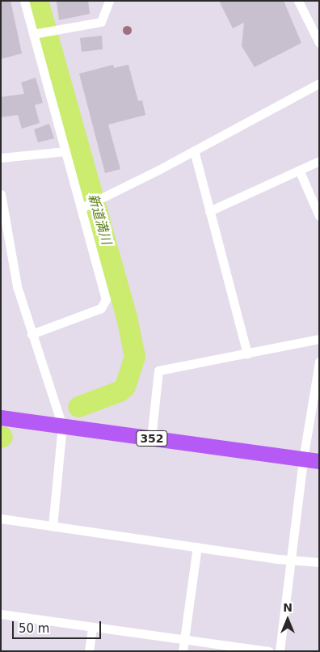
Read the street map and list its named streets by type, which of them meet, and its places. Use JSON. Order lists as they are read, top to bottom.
{
  "streets": {
    "highway": ["352"]
  },
  "water": ["新道満川"],
  "scale_bar": "50 m",
  "north": "top"
}
